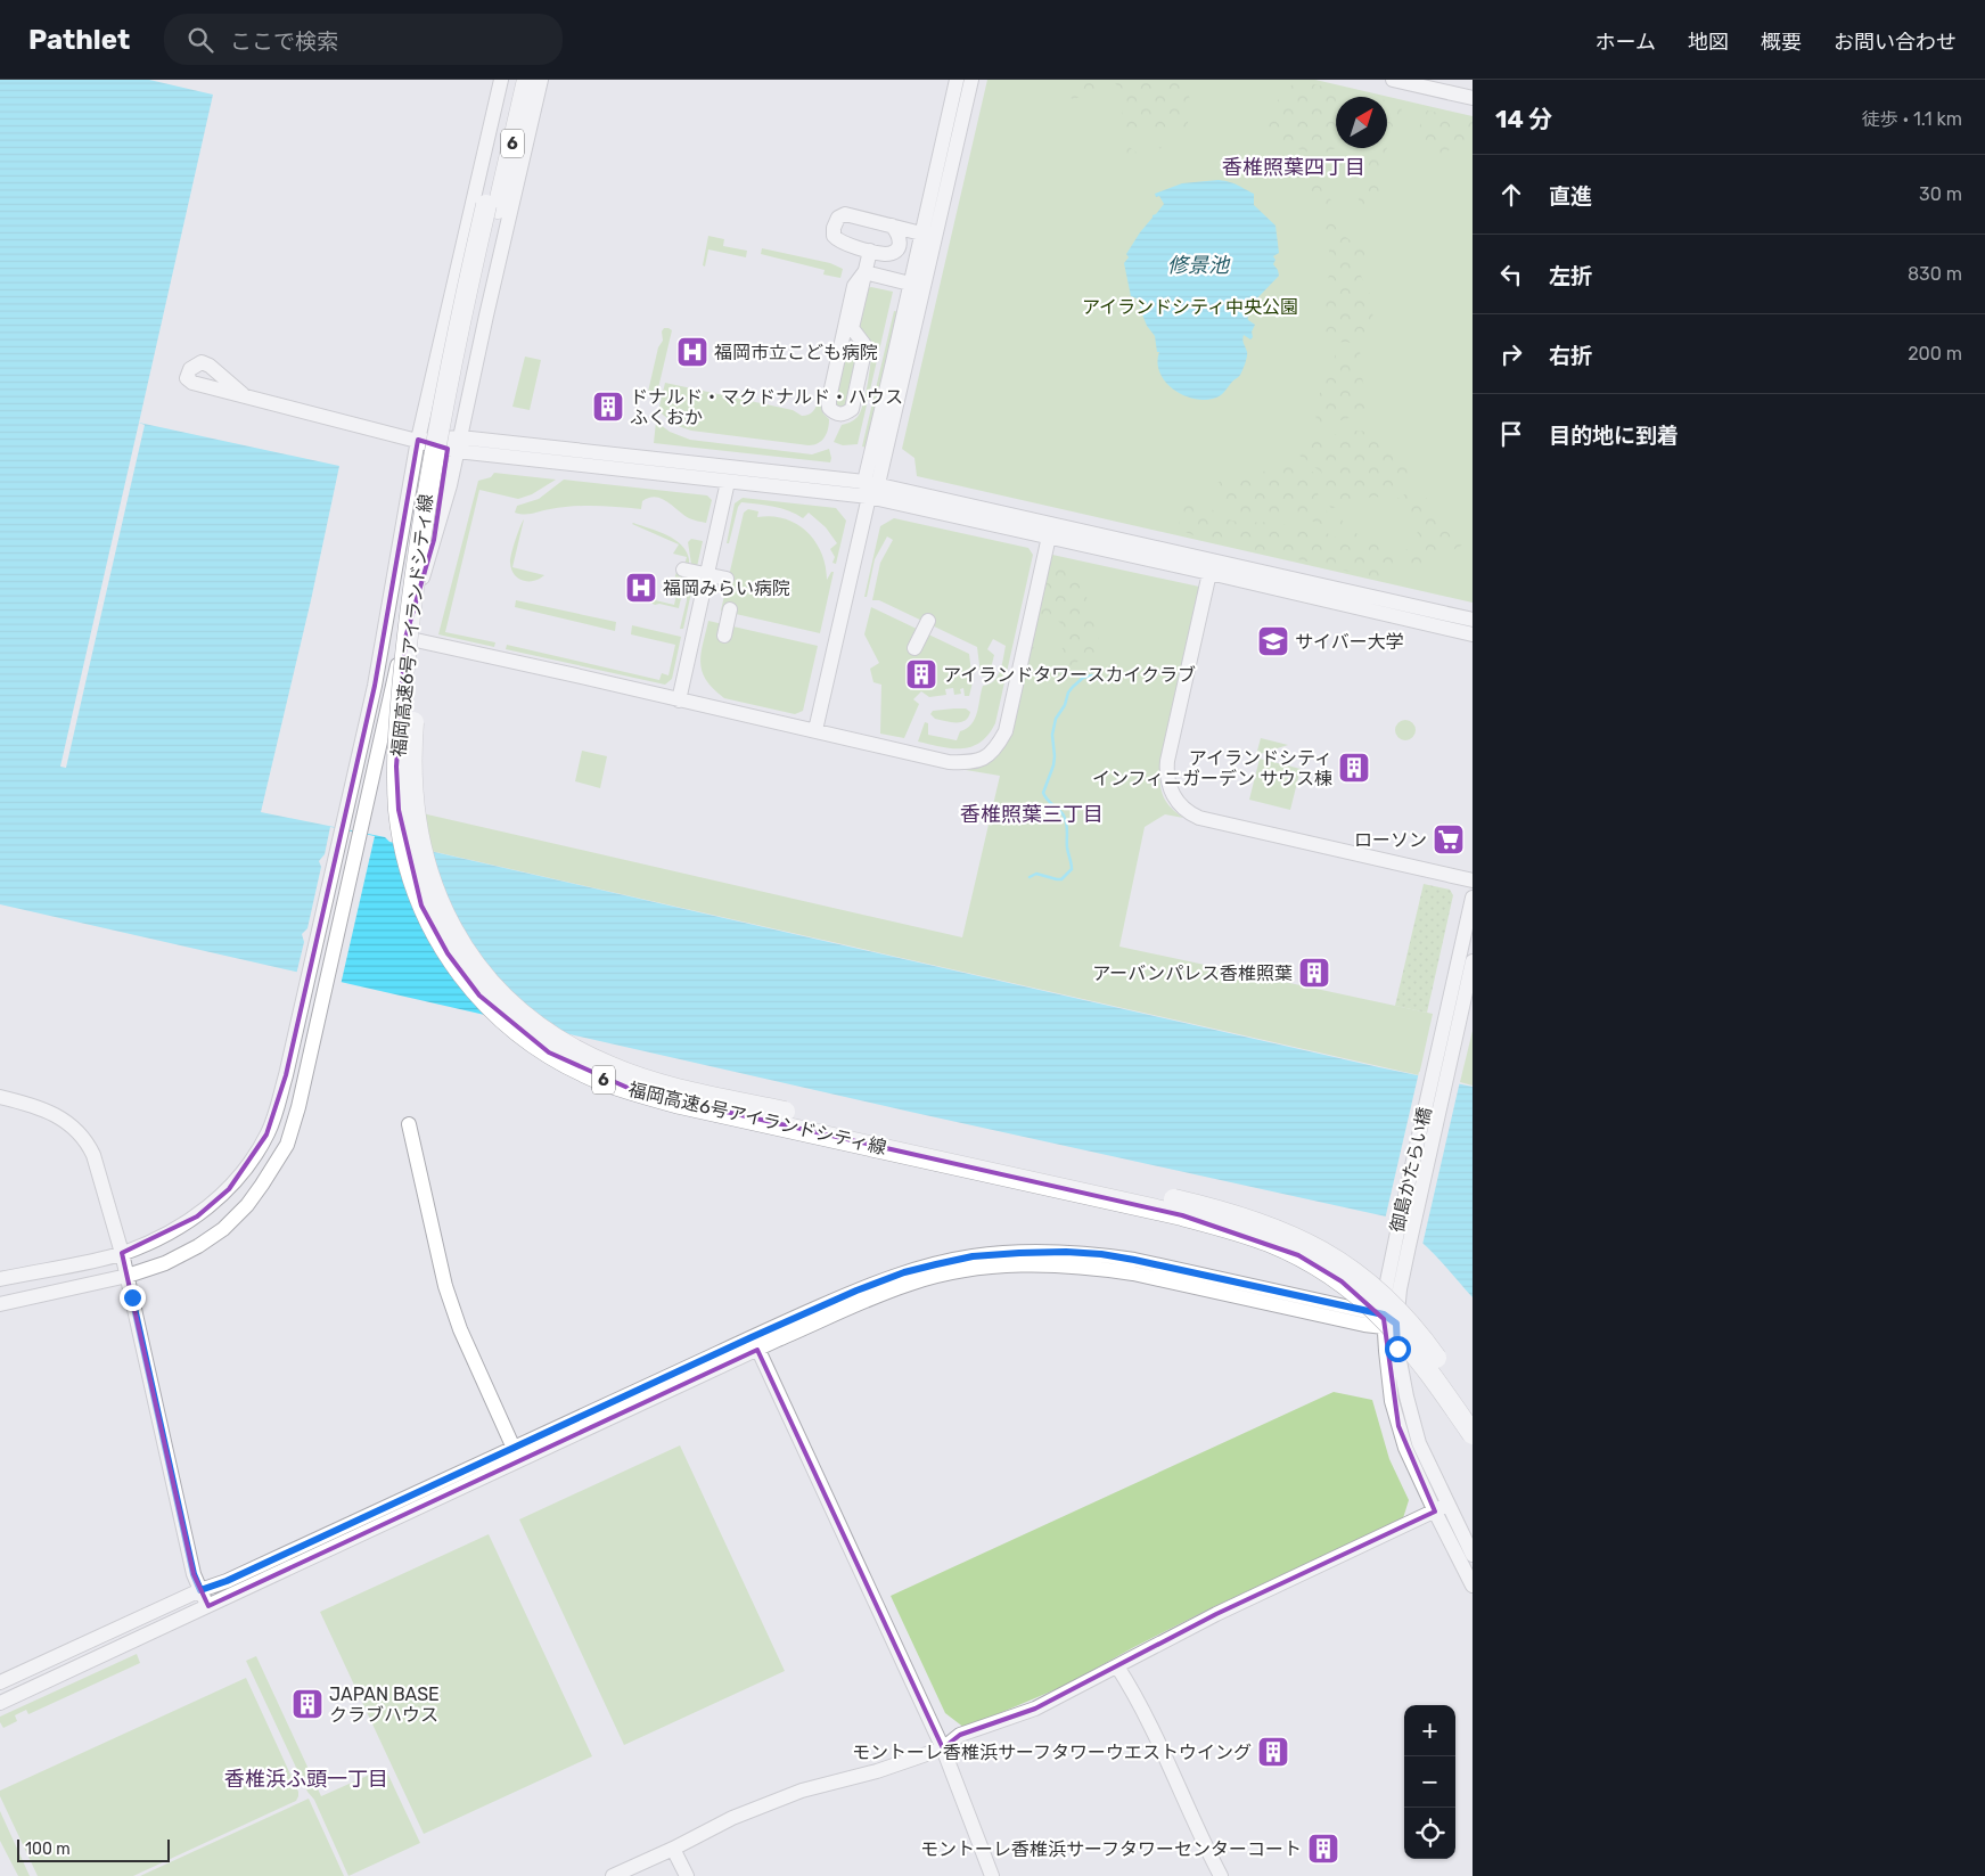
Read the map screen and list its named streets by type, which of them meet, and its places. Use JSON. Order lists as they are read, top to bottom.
{
  "streets": {
    "highway": ["6", "福岡高速6号アイランドシティ線"],
    "street": ["御島かたらい橋"]
  },
  "districts": ["香椎照葉四丁目", "香椎照葉三丁目", "香椎浜ふ頭一丁目"],
  "water": ["修景池"],
  "parks": ["アイランドシティ中央公園"],
  "places": {
    "hospital": ["福岡市立こども病院", "福岡みらい病院"],
    "building": [
      "ドナルド・マクドナルド・ハウス ふくおか",
      "アイランドタワースカイクラブ",
      "アイランドシティ インフィニガーデン サウス棟",
      "アーバンパレス香椎照葉",
      "JAPAN BASE クラブハウス",
      "モントーレ香椎浜サーフタワーウエストウイング",
      "モントーレ香椎浜サーフタワーセンターコート"
    ],
    "school or university": ["サイバー大学"],
    "supermarket": ["ローソン"]
  },
  "scale_bar": "100 m",
  "north": "top right",
  "page": {
    "header": "Pathlet",
    "search": "ここで検索",
    "nav": [
      "ホーム",
      "地図",
      "概要",
      "お問い合わせ"
    ],
    "heading": ["14 分", "徒歩 · 1.1 km"],
    "list": [
      ["直進", "30 m"],
      ["左折", "830 m"],
      ["右折", "200 m"],
      "目的地に到着"
    ],
    "map_buttons": ["+", "−"],
    "scale": "100 m"
  }
}
